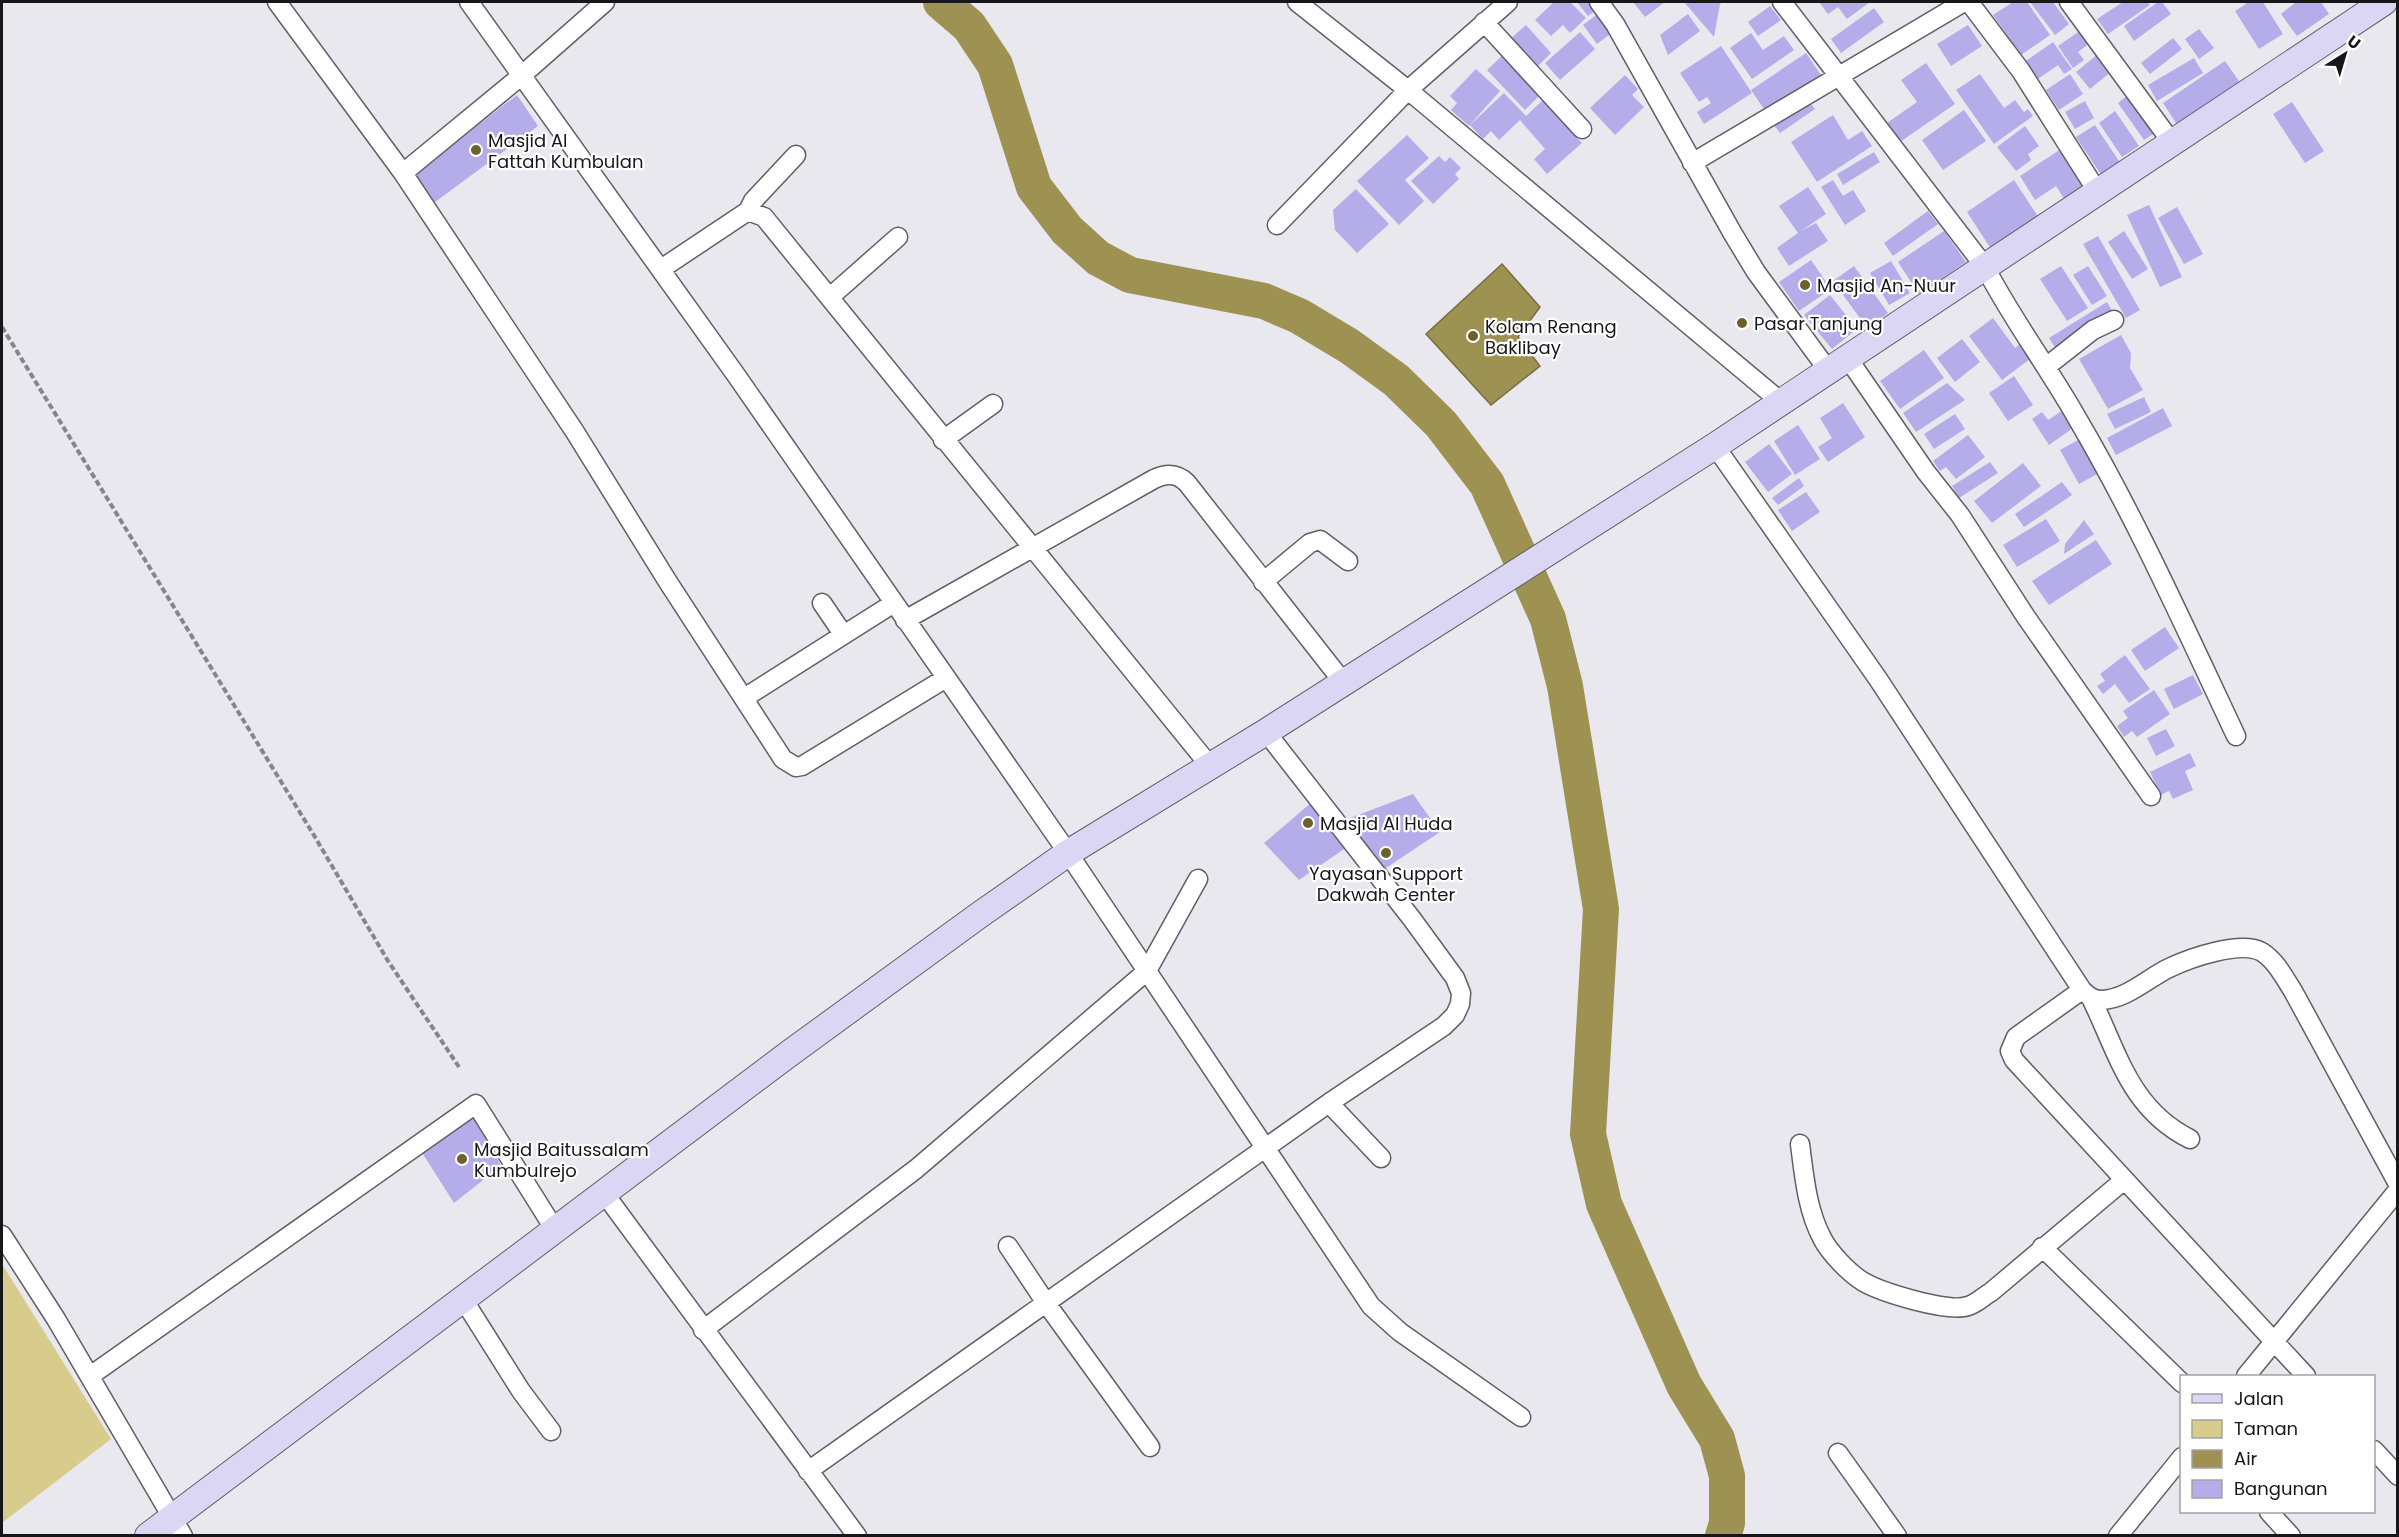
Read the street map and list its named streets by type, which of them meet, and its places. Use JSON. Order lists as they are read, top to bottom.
{
  "places": [
    "Masjid Al Fattah Kumbulan",
    "Masjid An-Nuur",
    "Pasar Tanjung",
    "Kolam Renang Baklibay",
    "Masjid Al Huda",
    "Yayasan Support Dakwah Center",
    "Masjid Baitussalam Kumbulrejo"
  ],
  "legend": [
    "Jalan",
    "Taman",
    "Air",
    "Bangunan"
  ],
  "north": "top right"
}
